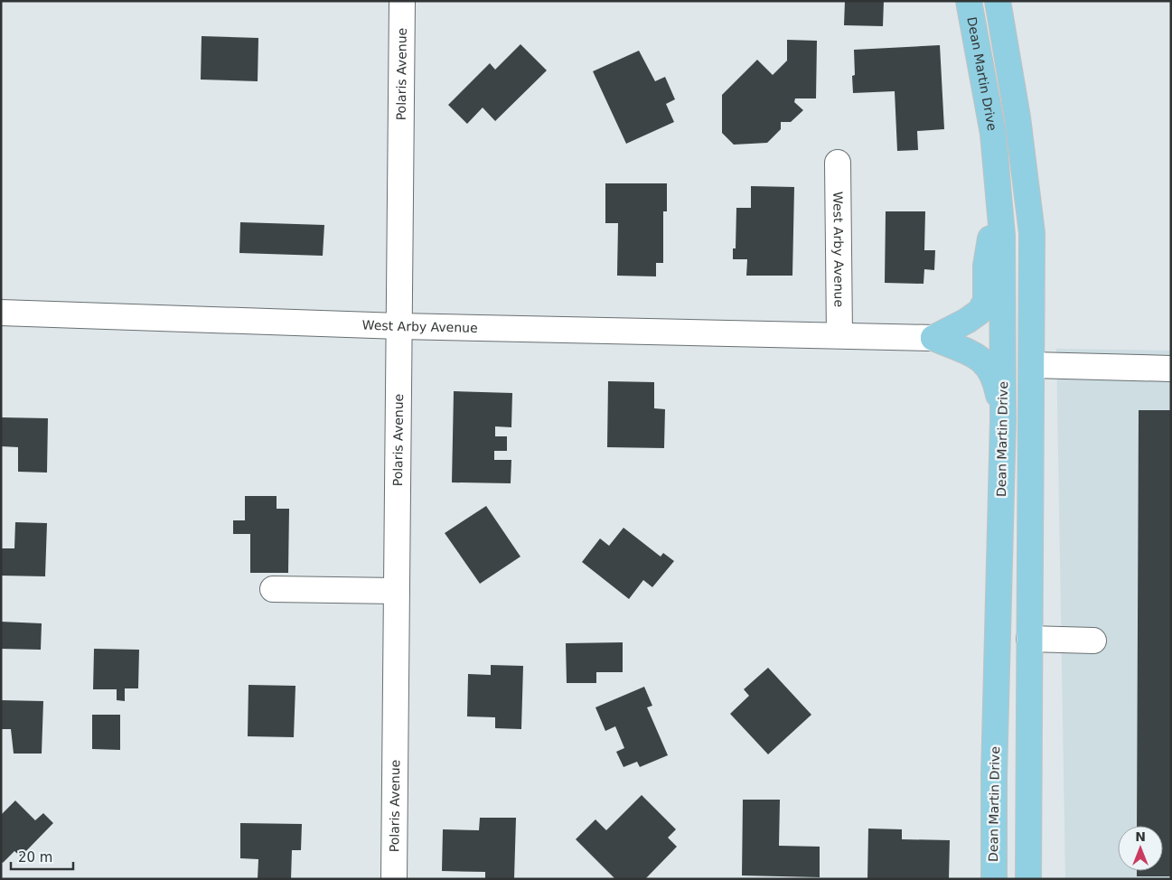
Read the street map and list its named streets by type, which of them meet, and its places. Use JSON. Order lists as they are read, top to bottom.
{
  "streets": {
    "main road": ["Dean Martin Drive"],
    "street": ["Polaris Avenue", "West Arby Avenue"]
  },
  "crossings": [
    ["Polaris Avenue", "West Arby Avenue"]
  ],
  "scale_bar": "20 m",
  "north": "top"
}
